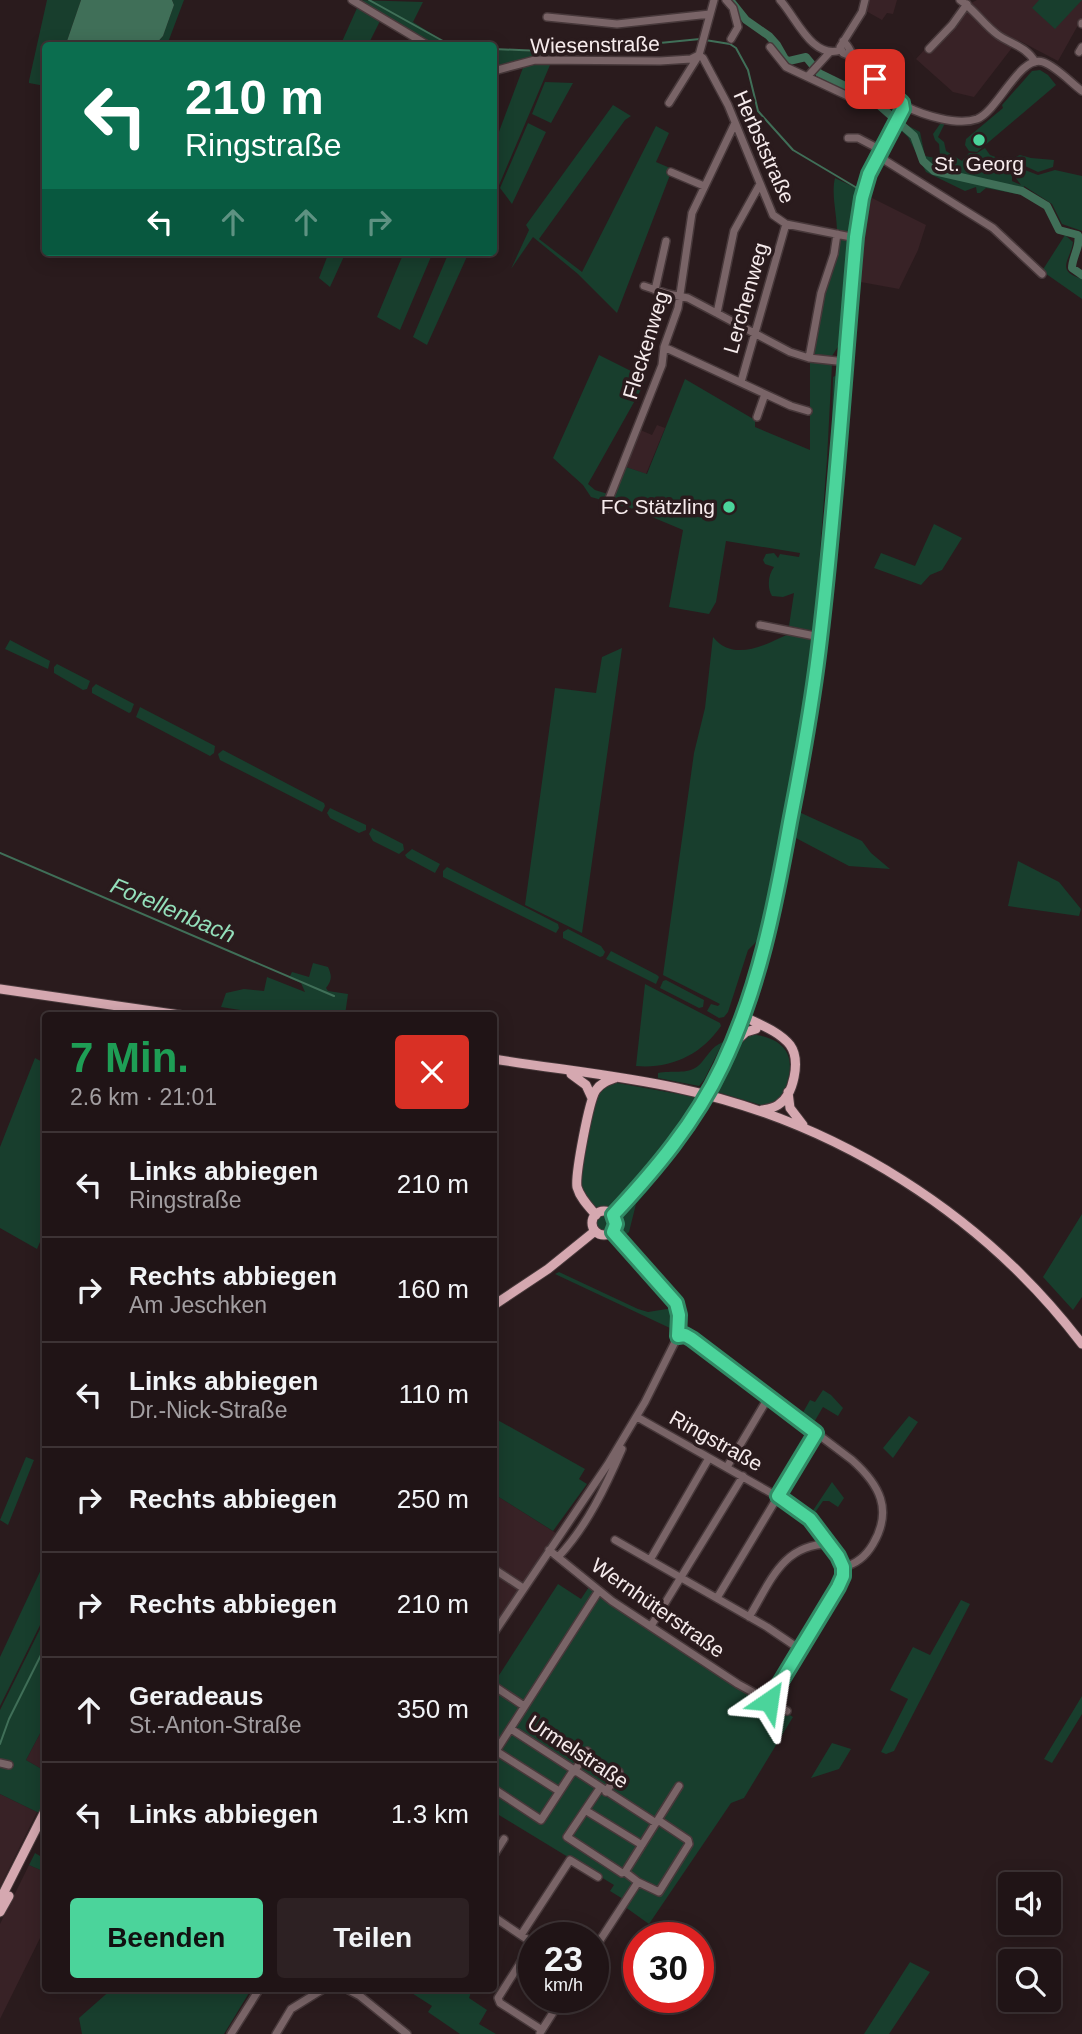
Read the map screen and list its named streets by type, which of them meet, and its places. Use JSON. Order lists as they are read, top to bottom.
{
  "streets": {
    "street": [
      "Wiesenstraße",
      "Herbststraße",
      "Lerchenweg",
      "Fleckenweg",
      "Ringstraße",
      "Wernhüterstraße",
      "Urmelstraße"
    ]
  },
  "crossings": [
    ["Wiesenstraße", "Herbststraße"],
    ["Herbststraße", "Lerchenweg"],
    ["Herbststraße", "Fleckenweg"],
    ["Wernhüterstraße", "Urmelstraße"]
  ],
  "water": ["Forellenbach"],
  "places": ["St. Georg", "FC Stätzling"],
  "page": {
    "turn": ["210 m", "Ringstraße"],
    "heading": ["7 Min.", "2.6 km · 21:01"],
    "list": [
      {
        "name": "Links abbiegen",
        "note": "Ringstraße",
        "value": "210 m"
      },
      {
        "name": "Rechts abbiegen",
        "note": "Am Jeschken",
        "value": "160 m"
      },
      {
        "name": "Links abbiegen",
        "note": "Dr.-Nick-Straße",
        "value": "110 m"
      },
      {
        "name": "Rechts abbiegen",
        "value": "250 m"
      },
      {
        "name": "Rechts abbiegen",
        "value": "210 m"
      },
      {
        "name": "Geradeaus",
        "note": "St.-Anton-Straße",
        "value": "350 m"
      },
      {
        "name": "Links abbiegen",
        "value": "1.3 km"
      }
    ],
    "buttons": ["Beenden", "Teilen"],
    "speed": "23 km/h",
    "limit": "30"
  }
}
